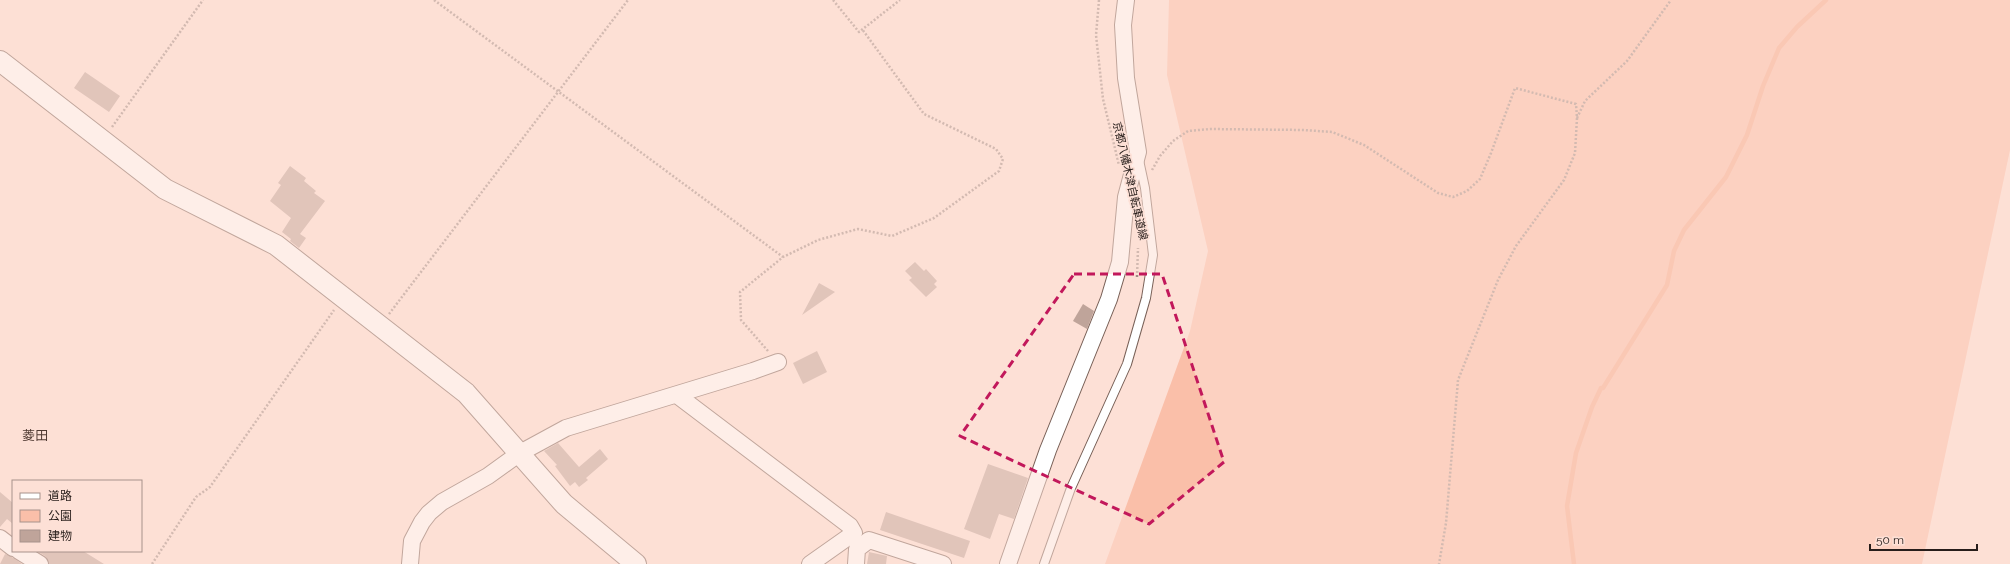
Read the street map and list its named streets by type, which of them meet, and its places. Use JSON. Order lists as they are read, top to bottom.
{
  "streets": {
    "path": ["京都八幡木津自転車道線"]
  },
  "districts": ["菱田"],
  "legend": ["道路", "公園", "建物"],
  "scale_bar": "50 m"
}
